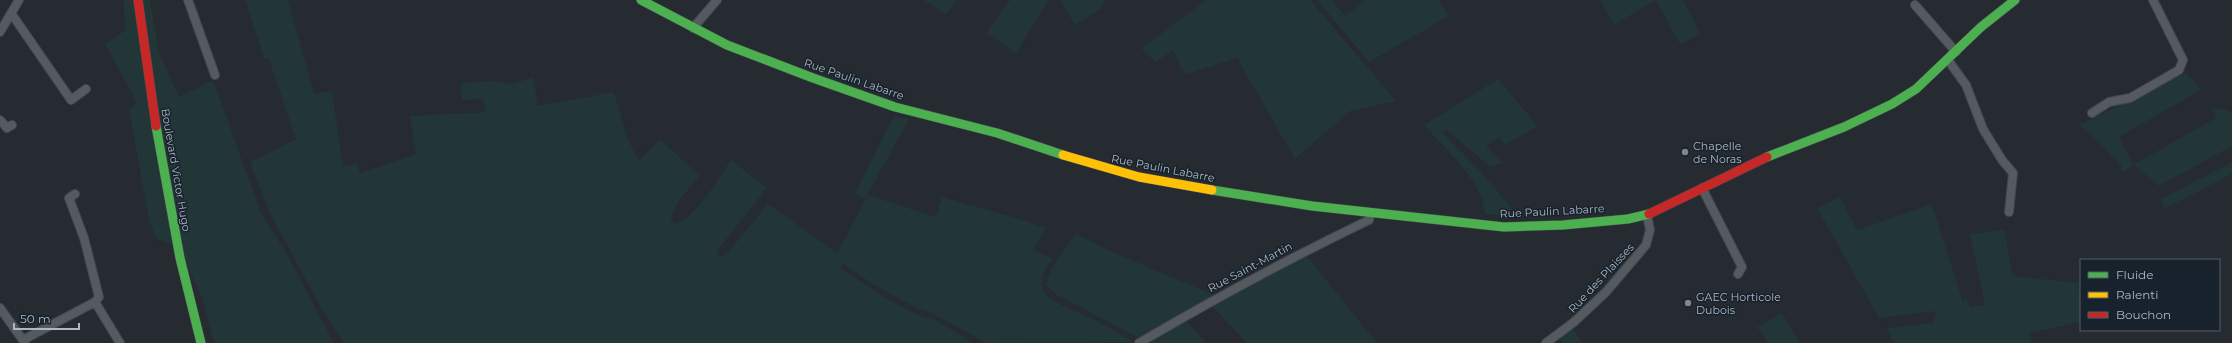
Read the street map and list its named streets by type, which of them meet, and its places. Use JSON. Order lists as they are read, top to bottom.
{
  "streets": {
    "street": [
      "Rue Paulin Labarre",
      "Boulevard Victor Hugo",
      "Rue Saint-Martin",
      "Rue des Plaisses"
    ]
  },
  "crossings": [
    ["Rue Paulin Labarre", "Rue Saint-Martin"],
    ["Rue Paulin Labarre", "Rue des Plaisses"]
  ],
  "places": ["Chapelle de Noras", "GAEC Horticole Dubois"],
  "legend": ["Fluide", "Ralenti", "Bouchon"],
  "scale_bar": "50 m"
}
